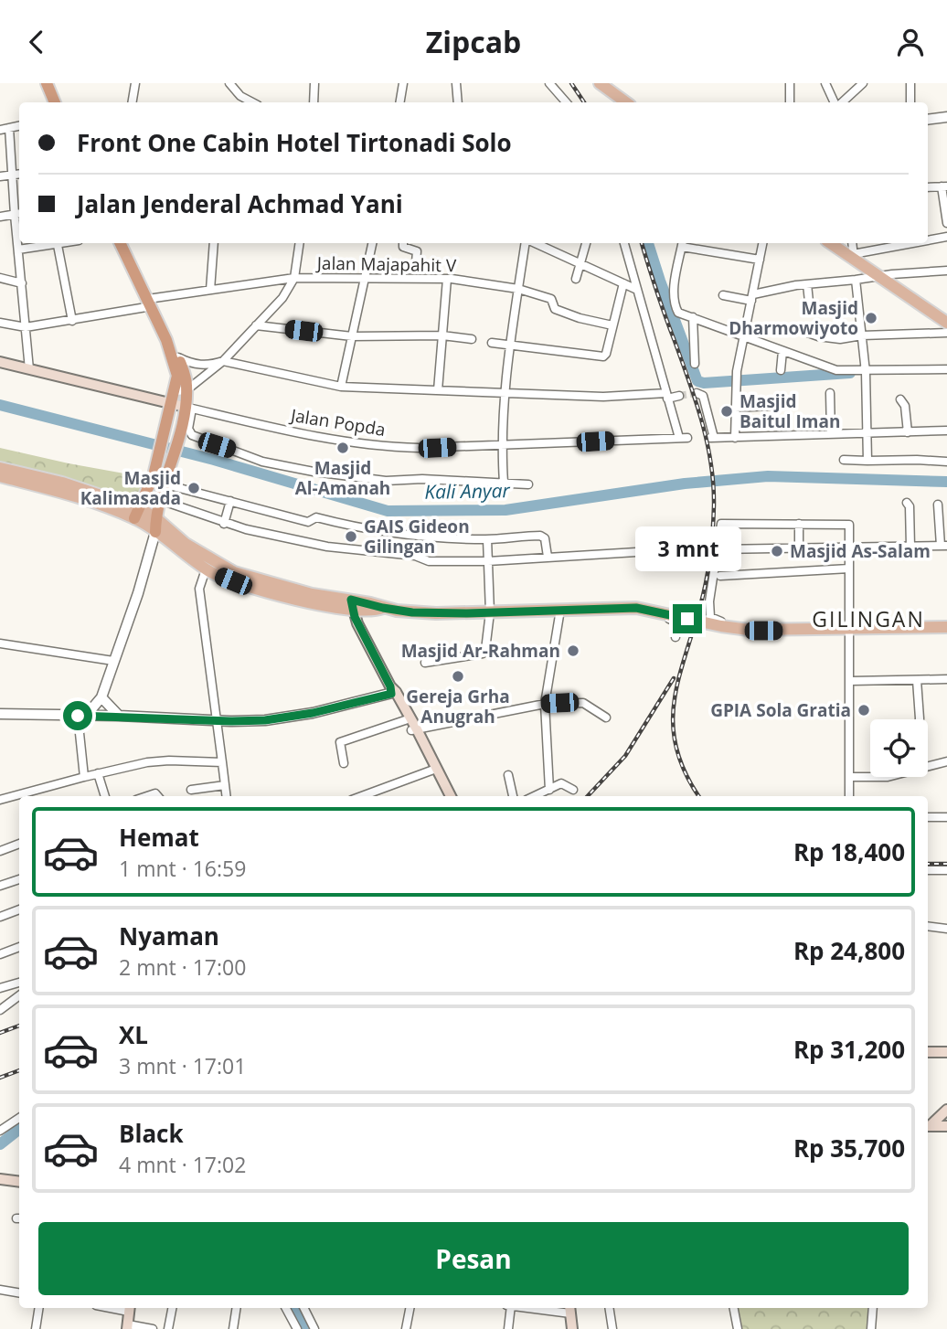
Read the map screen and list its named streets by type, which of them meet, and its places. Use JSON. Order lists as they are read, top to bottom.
{
  "streets": {
    "main road": ["Jalan Popda"],
    "street": ["Jalan Majapahit V"]
  },
  "districts": ["GILINGAN"],
  "water": ["Kali Anyar"],
  "places": [
    "Masjid Dharmowiyoto",
    "Masjid Baitul Iman",
    "Masjid Al-Amanah",
    "Masjid Kalimasada",
    "GAIS Gideon Gilingan",
    "Masjid As-Salam",
    "Masjid Ar-Rahman",
    "Gereja Grha Anugrah",
    "GPIA Sola Gratia"
  ],
  "page": {
    "header": "Zipcab",
    "banner": ["Front One Cabin Hotel Tirtonadi Solo", "Jalan Jenderal Achmad Yani"],
    "bubble": "3 mnt",
    "list": [
      {
        "name": "Hemat",
        "note": "1 mnt · 16:59",
        "value": "Rp 18,400"
      },
      {
        "name": "Nyaman",
        "note": "2 mnt · 17:00",
        "value": "Rp 24,800"
      },
      {
        "name": "XL",
        "note": "3 mnt · 17:01",
        "value": "Rp 31,200"
      },
      {
        "name": "Black",
        "note": "4 mnt · 17:02",
        "value": "Rp 35,700"
      }
    ],
    "buttons": "Pesan"
  }
}
